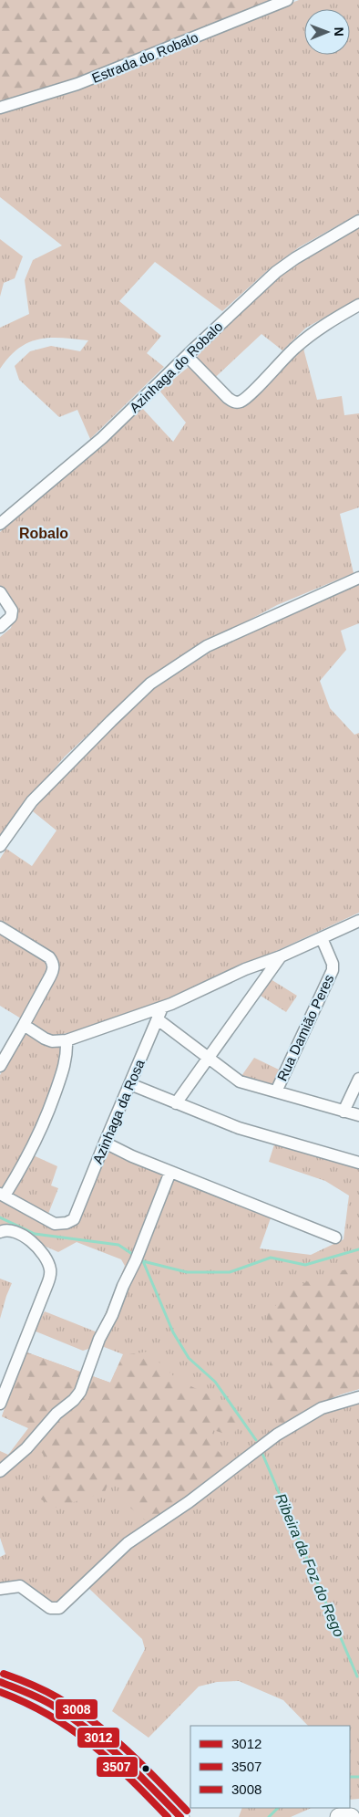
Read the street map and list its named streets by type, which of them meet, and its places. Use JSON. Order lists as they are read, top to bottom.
{
  "streets": {
    "street": [
      "Estrada do Robalo",
      "Azinhaga do Robalo",
      "Rua Damião Peres",
      "Azinhaga da Rosa"
    ]
  },
  "districts": ["Robalo"],
  "water": ["Ribeira da Foz do Rego"],
  "lines": ["transit line 3008", "transit line 3012", "transit line 3507"],
  "legend": ["3012", "3507", "3008"],
  "north": "right"
}
